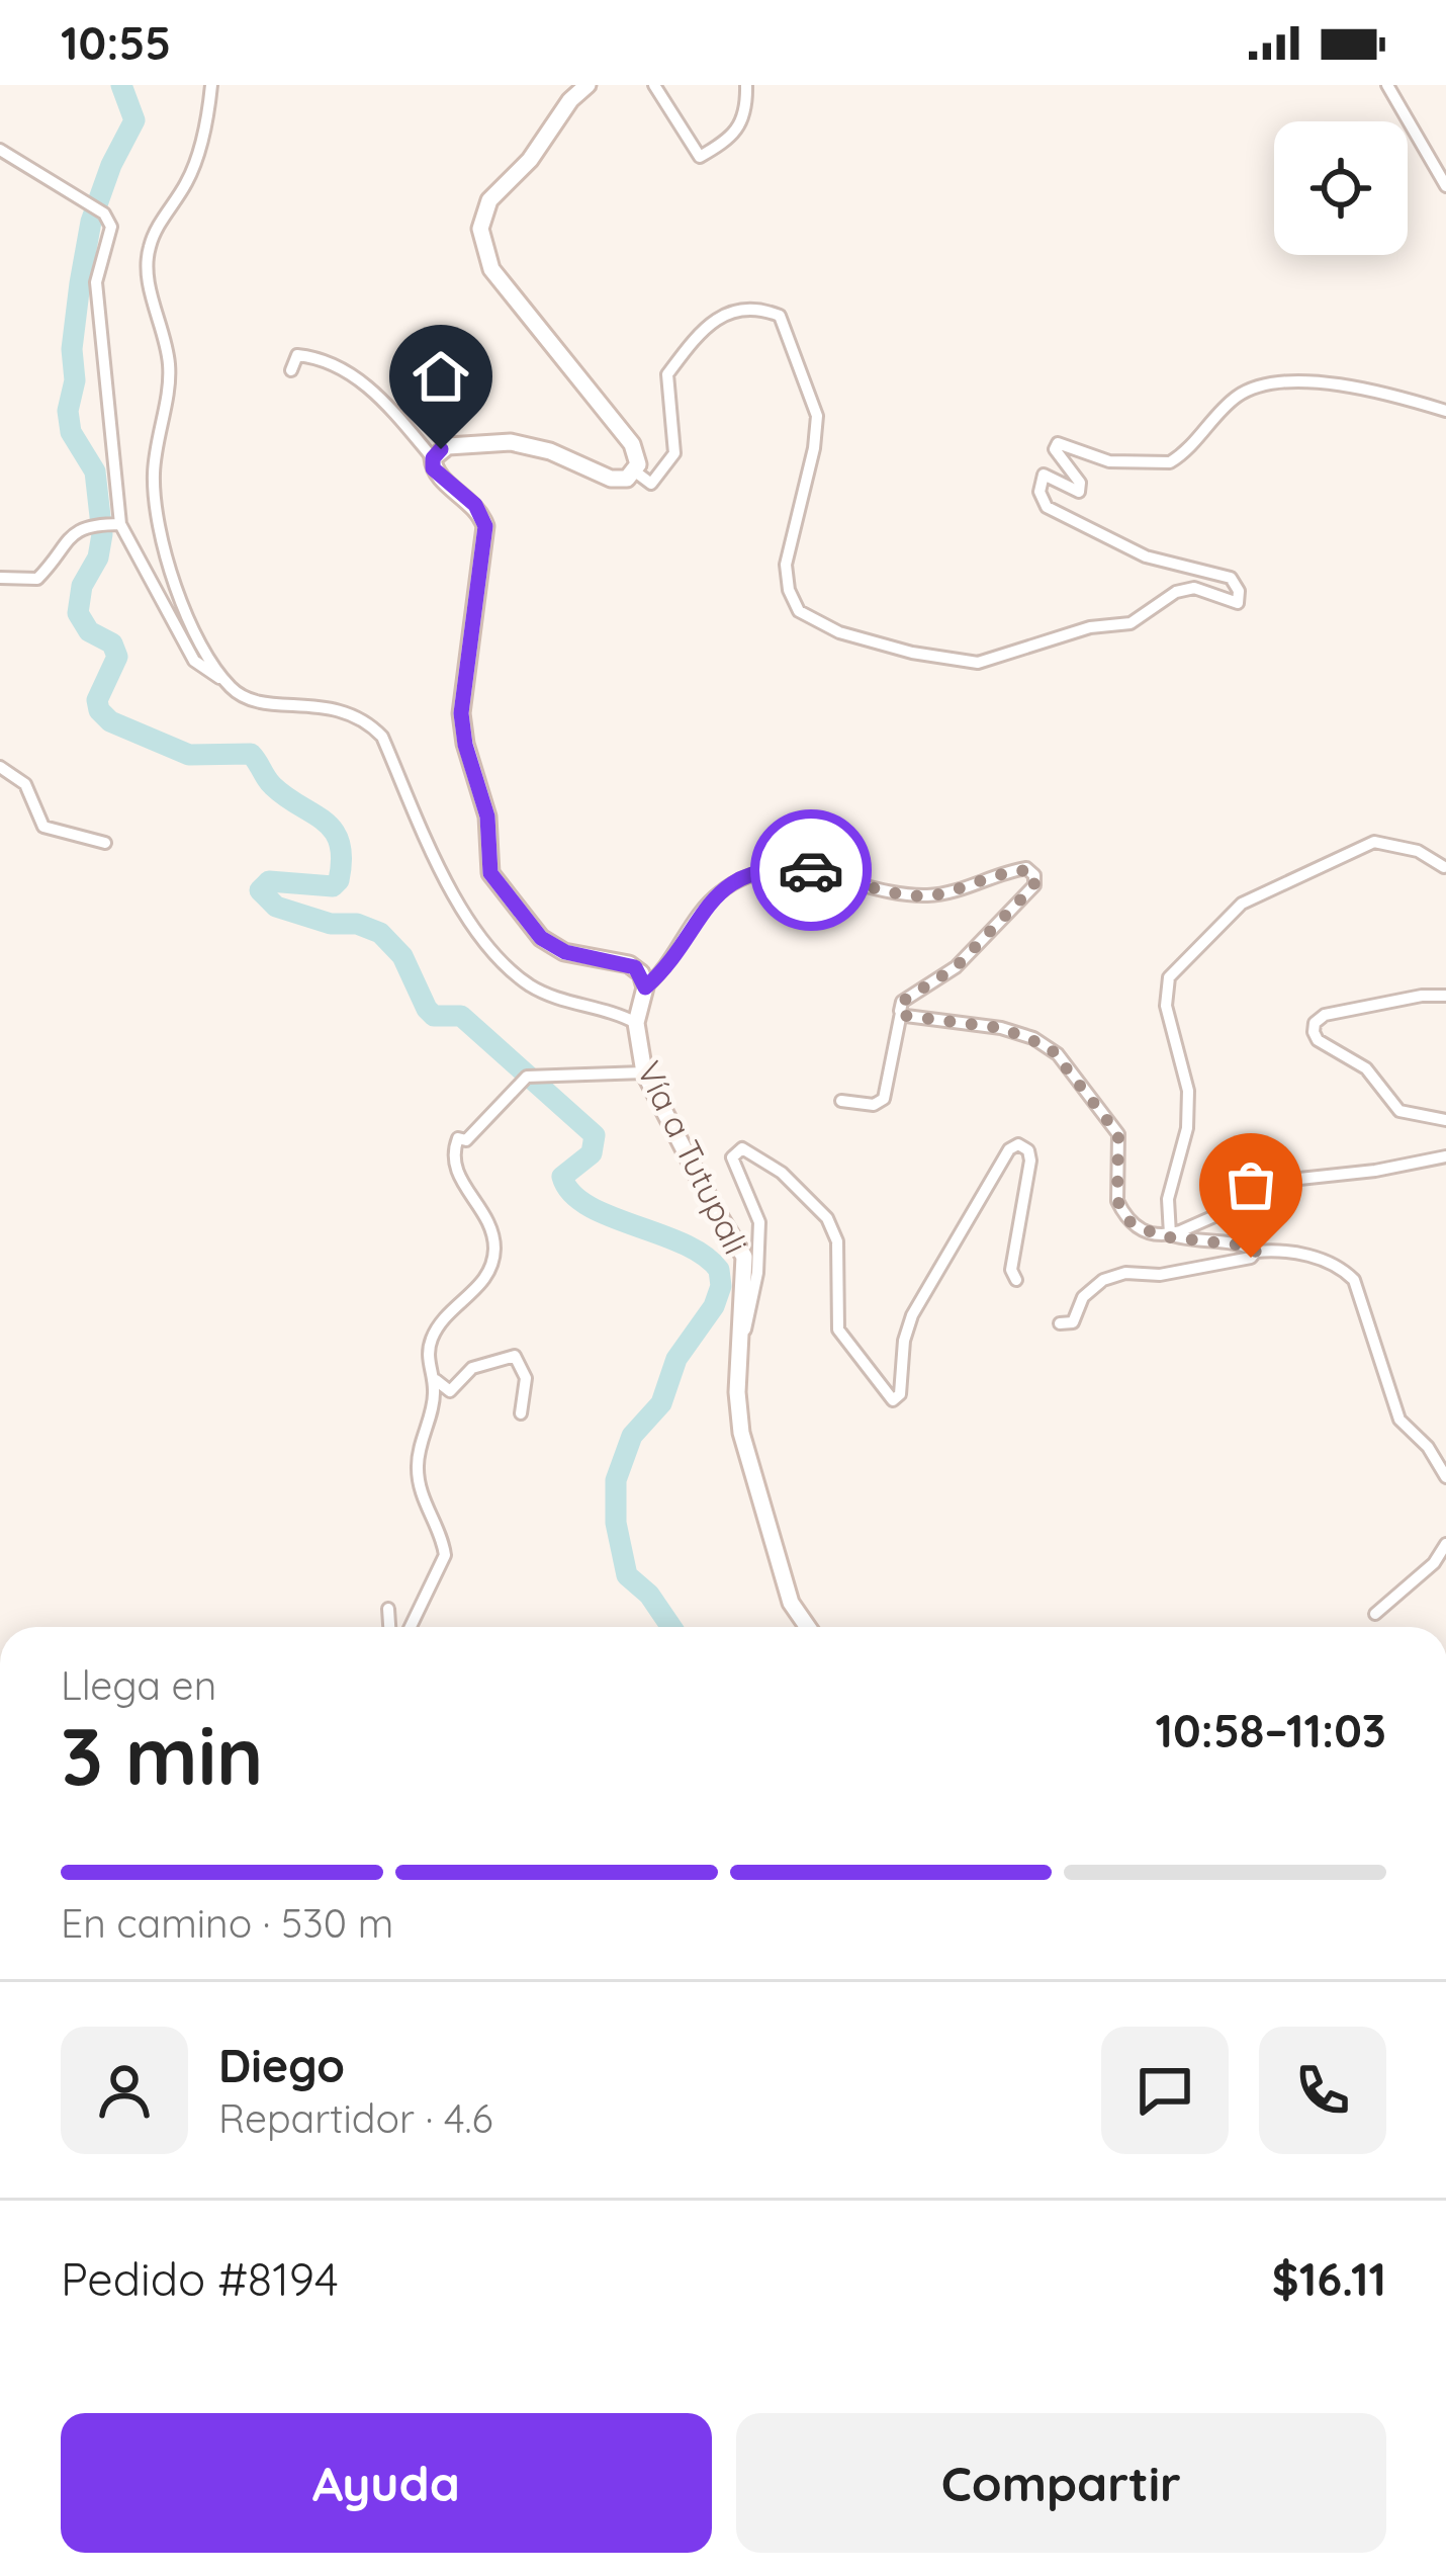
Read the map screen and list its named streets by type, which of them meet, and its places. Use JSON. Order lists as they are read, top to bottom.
{
  "streets": {
    "street": ["Vía a Tutupali"]
  },
  "page": {
    "status": "10:55",
    "heading": ["3 min", "Llega en", "10:58–11:03"],
    "panel": [
      "Diego",
      "Repartidor · 4.6",
      "Pedido #8194",
      "$16.11"
    ],
    "bar": "En camino · 530 m",
    "buttons": ["Ayuda", "Compartir"]
  }
}
